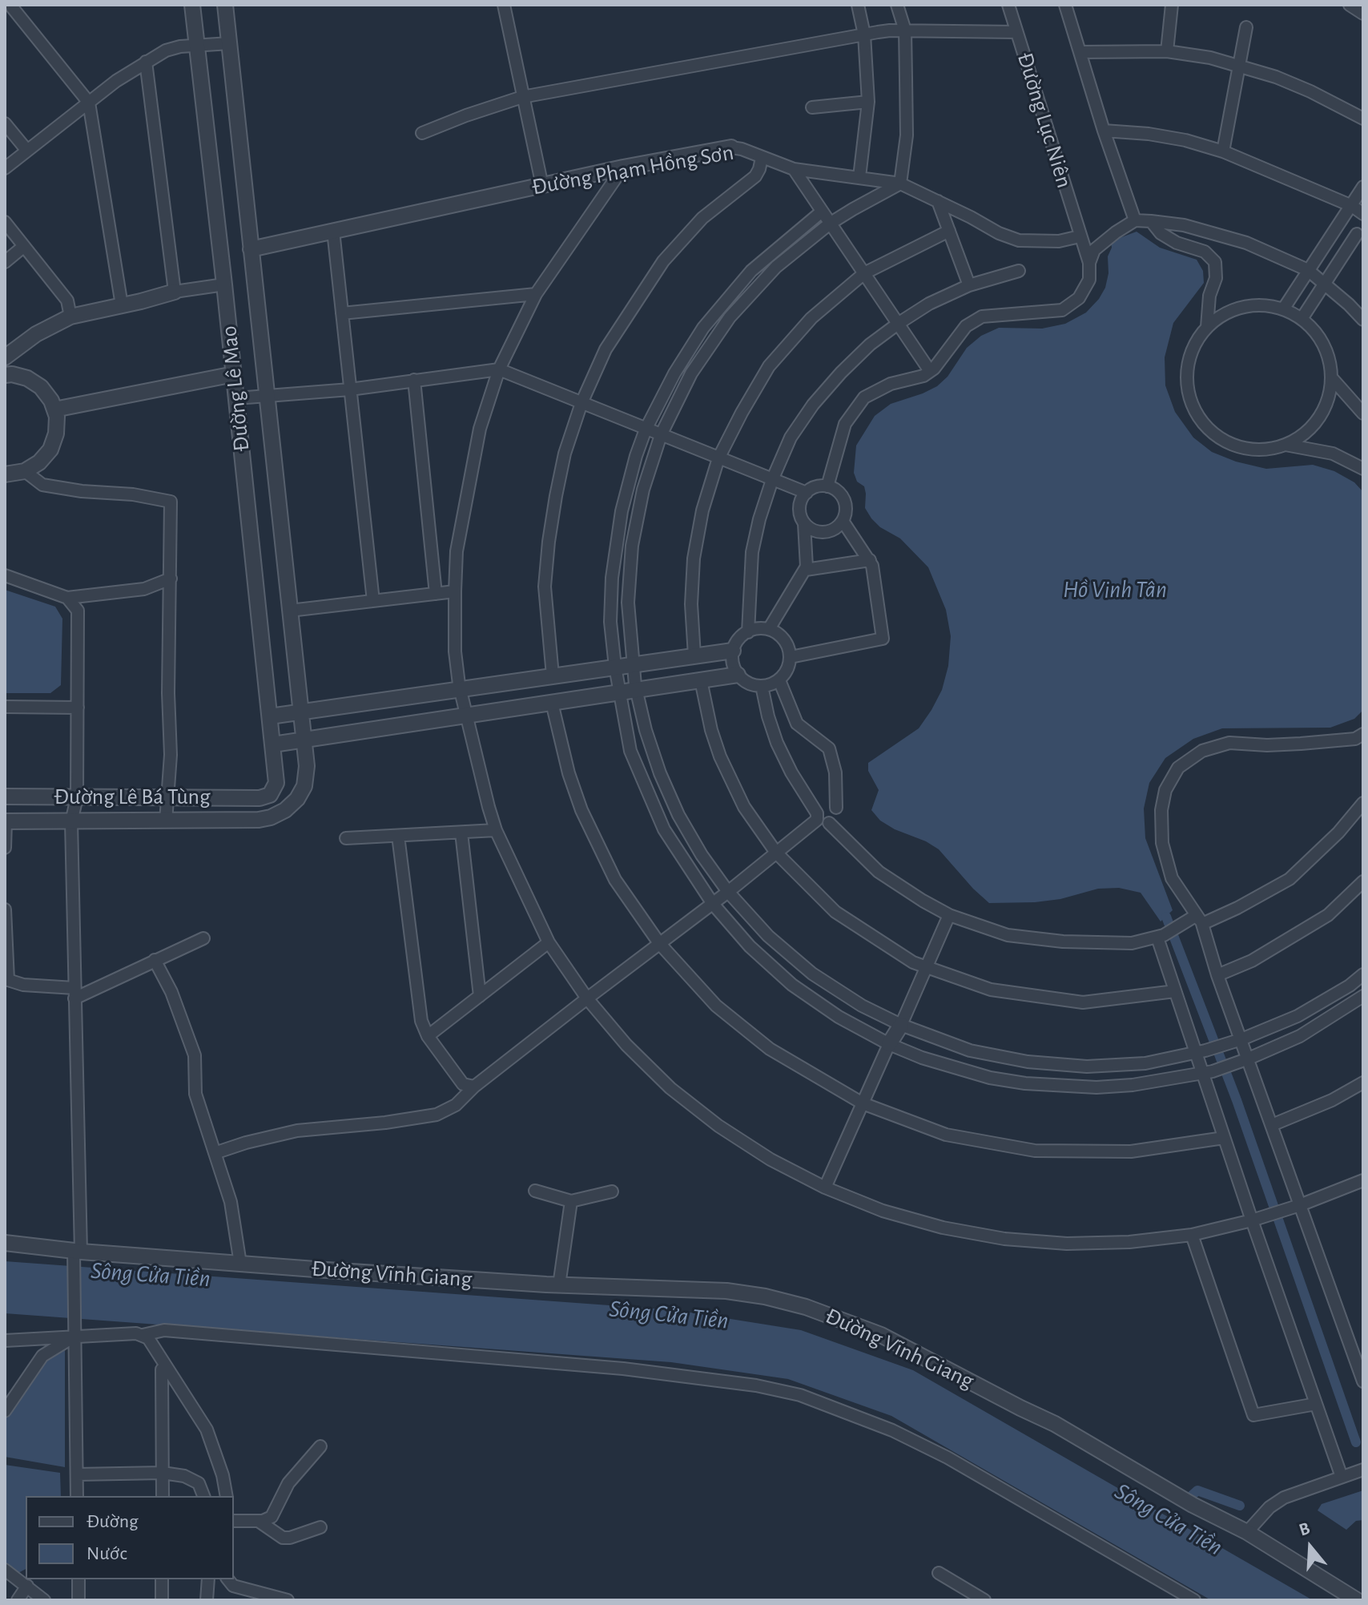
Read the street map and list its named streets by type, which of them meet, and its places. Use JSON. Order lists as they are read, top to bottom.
{
  "streets": {
    "street": [
      "Đường Lục Niên",
      "Đường Phạm Hồng Sơn",
      "Đường Lê Mao",
      "Đường Lê Bá Tùng",
      "Đường Vĩnh Giang"
    ]
  },
  "crossings": [
    ["Đường Lục Niên", "Đường Phạm Hồng Sơn"],
    ["Đường Phạm Hồng Sơn", "Đường Lê Mao"],
    ["Đường Lê Mao", "Đường Lê Bá Tùng"]
  ],
  "water": ["Hồ Vinh Tân", "Sông Cửa Tiền"],
  "legend": ["Đường", "Nước"],
  "north": "top"
}
